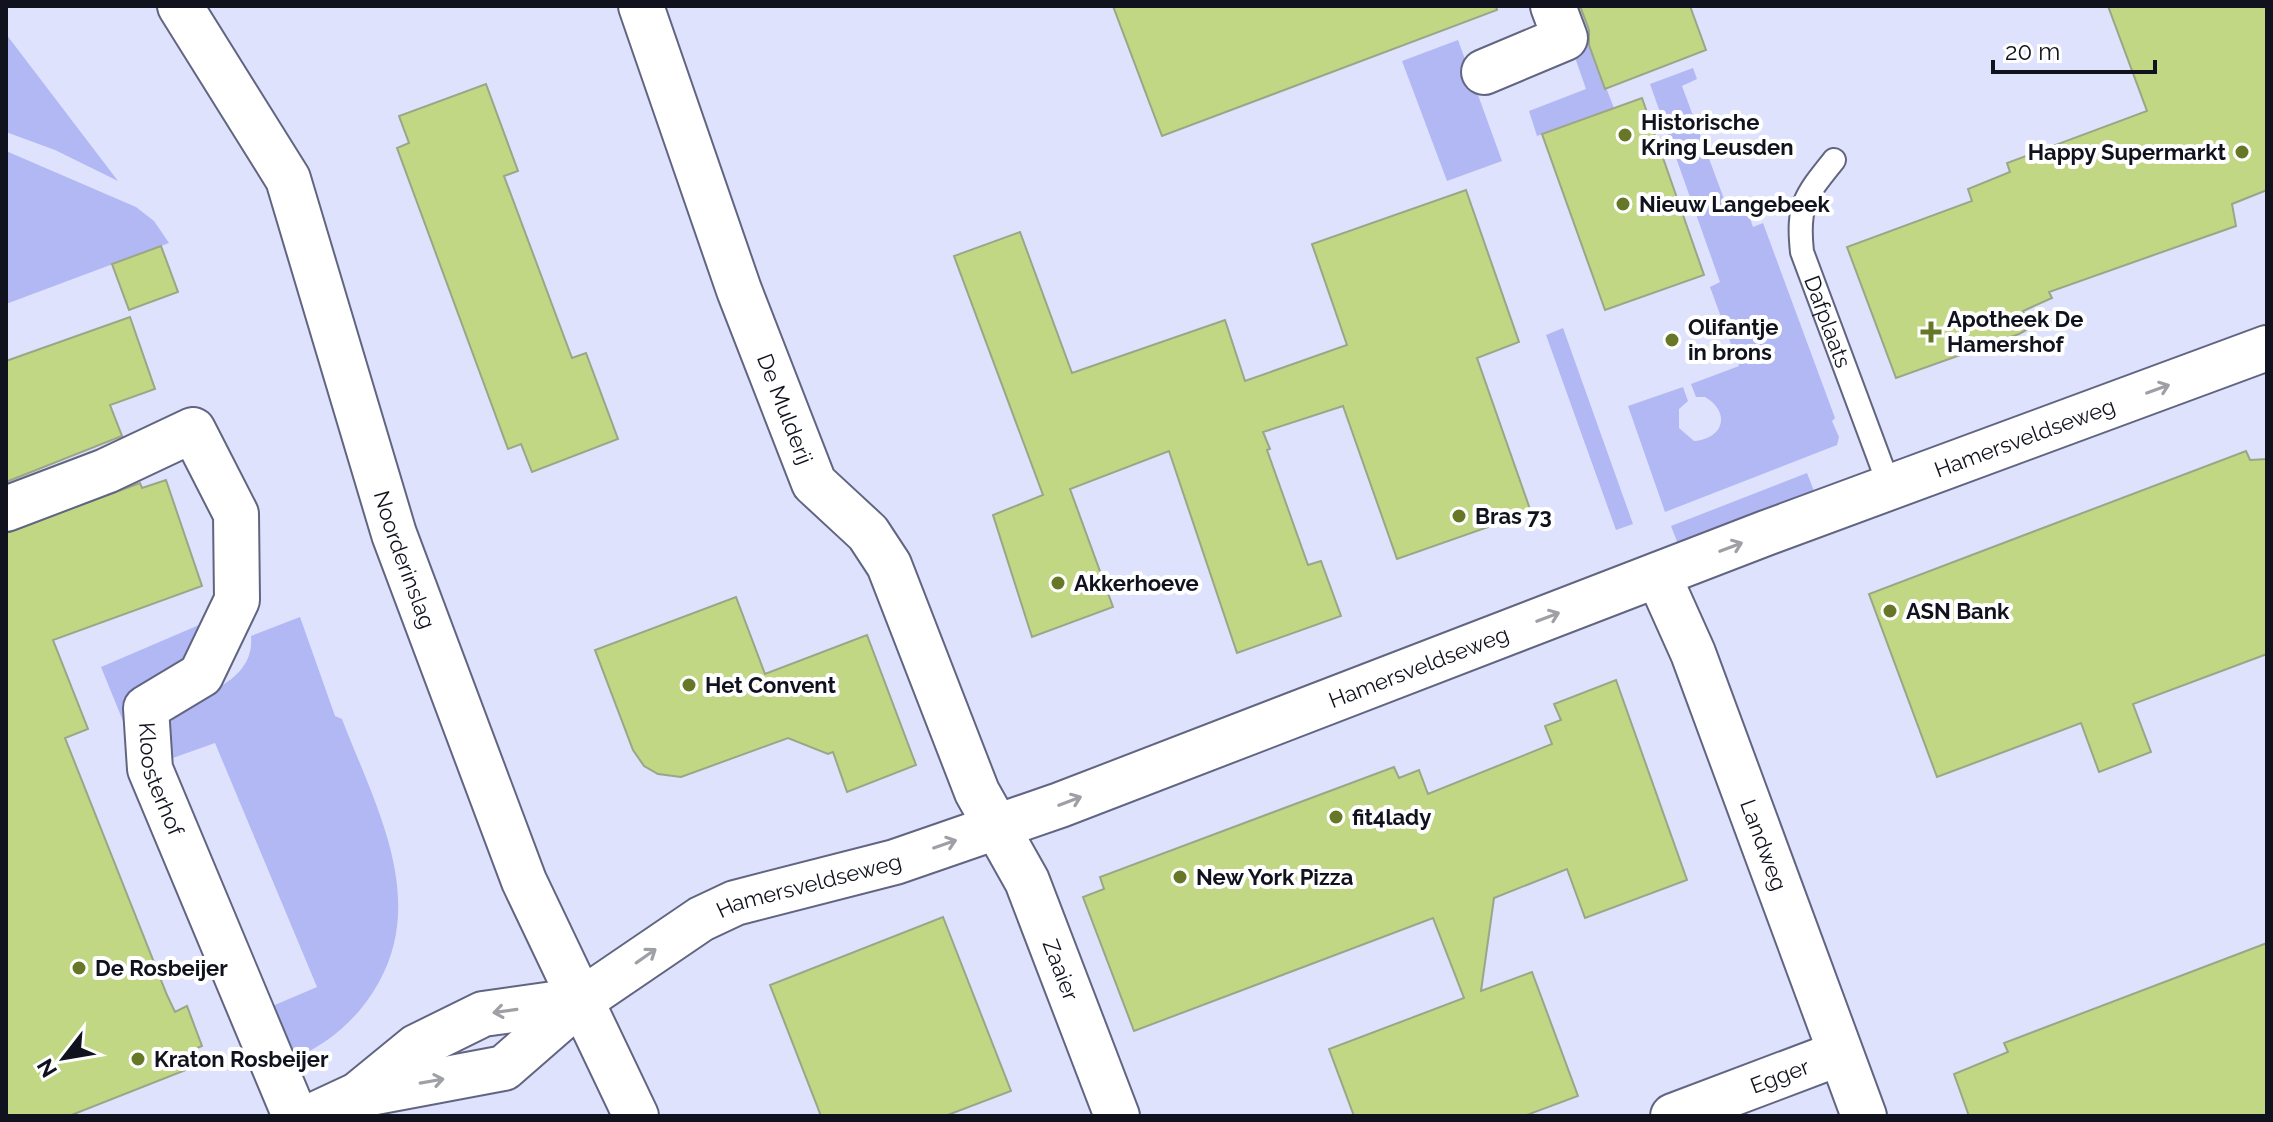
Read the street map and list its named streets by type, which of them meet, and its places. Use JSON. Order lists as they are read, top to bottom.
{
  "streets": {
    "street": [
      "De Mulderij",
      "Hamersveldseweg",
      "Noorderinslag",
      "Kloosterhof",
      "Landweg",
      "Zaaier",
      "Egger"
    ],
    "lane": ["Dafplaats"]
  },
  "crossings": [
    ["Dafplaats", "Hamersveldseweg"],
    ["De Mulderij", "Hamersveldseweg"],
    ["De Mulderij", "Zaaier"],
    ["Hamersveldseweg", "Noorderinslag"],
    ["Hamersveldseweg", "Landweg"],
    ["Hamersveldseweg", "Zaaier"],
    ["Landweg", "Egger"]
  ],
  "one_way": ["Hamersveldseweg"],
  "places": {
    "other": [
      "Historische Kring Leusden",
      "Happy Supermarkt",
      "Nieuw Langebeek",
      "Olifantje in brons",
      "Bras 73",
      "Akkerhoeve",
      "ASN Bank",
      "Het Convent",
      "fit4lady",
      "New York Pizza",
      "De Rosbeijer",
      "Kraton Rosbeijer"
    ],
    "health": ["Apotheek De Hamershof"]
  },
  "scale_bar": "20 m",
  "north": "bottom left"
}
